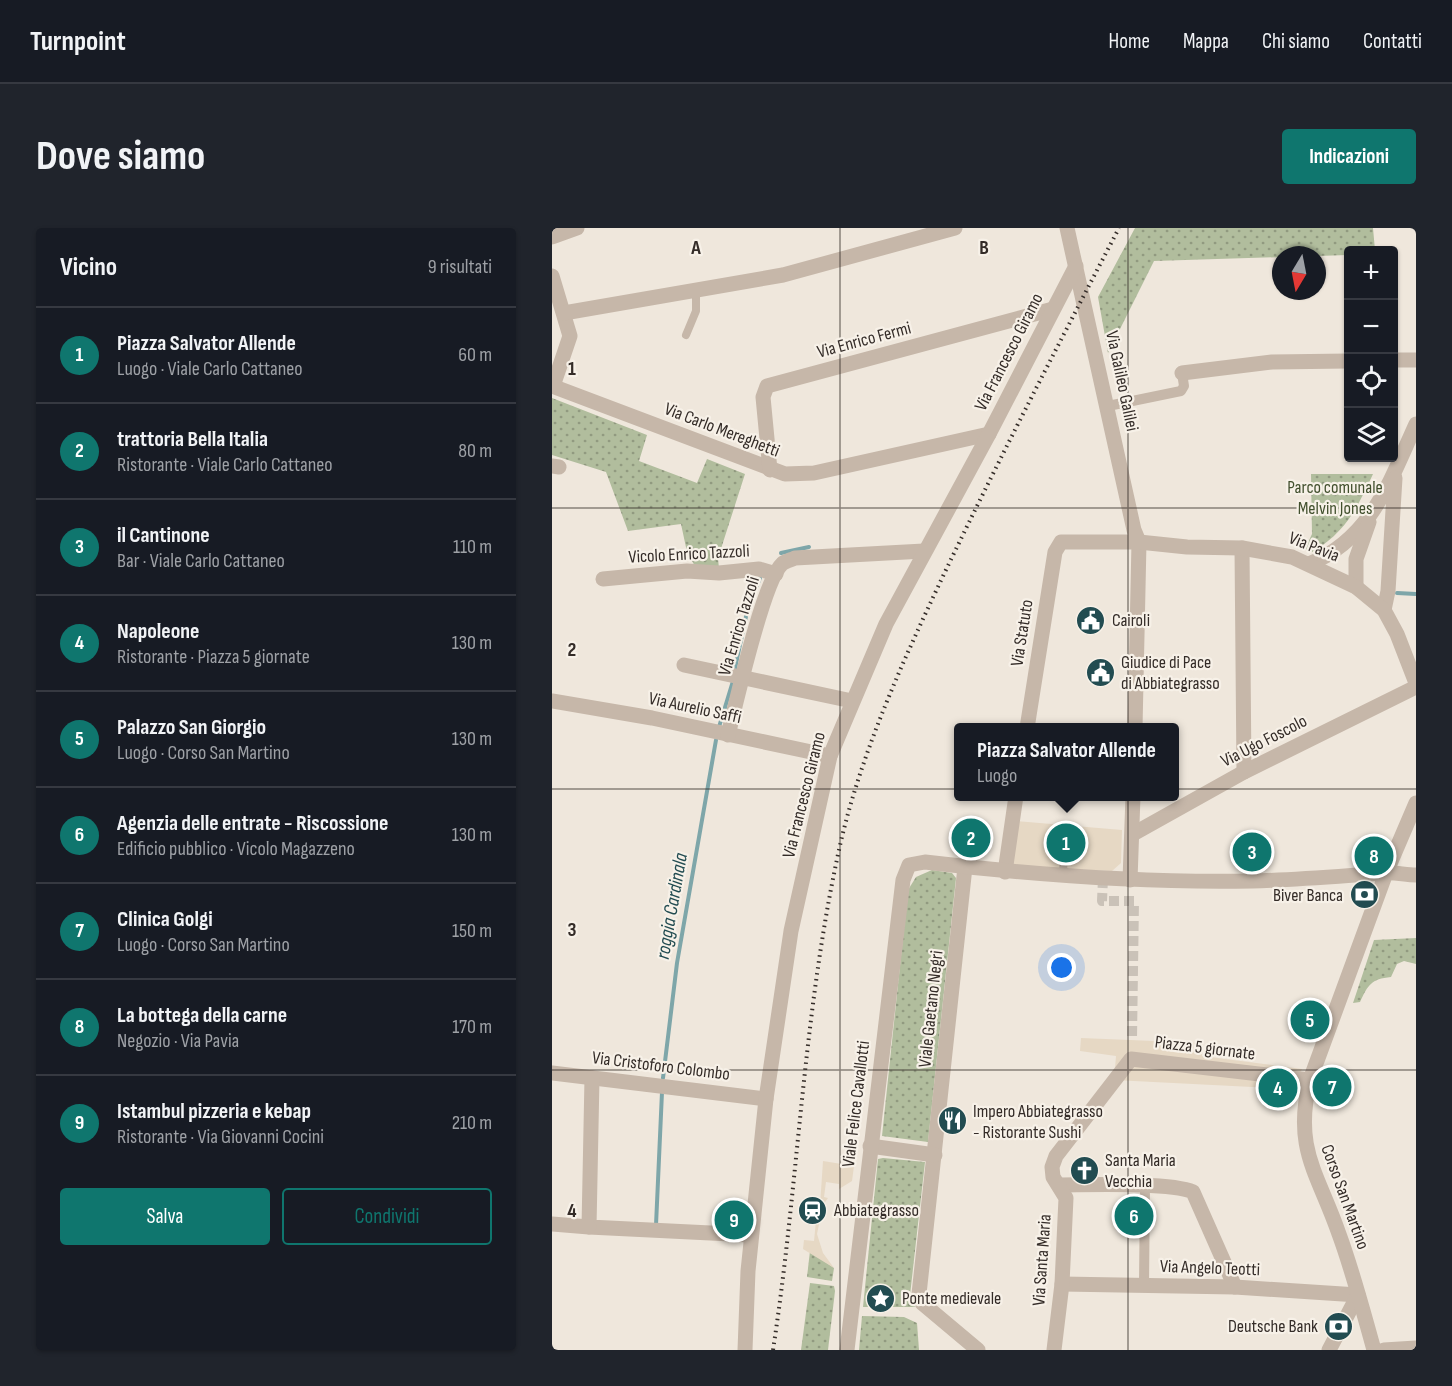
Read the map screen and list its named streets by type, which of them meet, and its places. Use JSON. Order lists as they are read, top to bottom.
{
  "streets": {
    "street": [
      "Via Enrico Fermi",
      "Via Francesco Giramo",
      "Via Galileo Galilei",
      "Via Carlo Mereghetti",
      "Via Pavia",
      "Vicolo Enrico Tazzoli",
      "Via Enrico Tazzoli",
      "Via Statuto",
      "Via Aurelio Saffi",
      "Via Ugo Foscolo",
      "Viale Gaetano Negri",
      "Piazza 5 giornate",
      "Via Cristoforo Colombo",
      "Viale Felice Cavallotti",
      "Corso San Martino",
      "Via Santa Maria",
      "Via Angelo Teotti"
    ]
  },
  "crossings": [
    ["Via Enrico Fermi", "Via Francesco Giramo"],
    ["Via Enrico Fermi", "Via Carlo Mereghetti"],
    ["Via Francesco Giramo", "Via Galileo Galilei"],
    ["Via Francesco Giramo", "Via Carlo Mereghetti"],
    ["Via Francesco Giramo", "Via Enrico Tazzoli"],
    ["Via Francesco Giramo", "Via Aurelio Saffi"],
    ["Via Francesco Giramo", "Via Cristoforo Colombo"],
    ["Via Galileo Galilei", "Via Pavia"],
    ["Via Pavia", "Via Statuto"],
    ["Via Pavia", "Via Ugo Foscolo"],
    ["Vicolo Enrico Tazzoli", "Via Enrico Tazzoli"],
    ["Via Enrico Tazzoli", "Via Aurelio Saffi"],
    ["Viale Gaetano Negri", "Viale Felice Cavallotti"],
    ["Piazza 5 giornate", "Corso San Martino"],
    ["Piazza 5 giornate", "Via Santa Maria"],
    ["Corso San Martino", "Via Angelo Teotti"],
    ["Via Santa Maria", "Via Angelo Teotti"]
  ],
  "water": ["roggia Cardinala"],
  "parks": ["Parco comunale Melvin Jones"],
  "places": {
    "public building": ["Cairoli", "Giudice di Pace di Abbiategrasso"],
    "bank": ["Biver Banca", "Deutsche Bank"],
    "restaurant": ["Impero Abbiategrasso - Ristorante Sushi"],
    "church": ["Santa Maria Vecchia"],
    "station": ["Abbiategrasso"],
    "place": ["Ponte medievale"]
  },
  "north": "bottom",
  "page": {
    "header": "Turnpoint",
    "nav": [
      "Home",
      "Mappa",
      "Chi siamo",
      "Contatti"
    ],
    "buttons": [
      "Indicazioni",
      ["Salva", "Condividi"]
    ],
    "title": "Dove siamo",
    "heading": ["Vicino", "9 risultati"],
    "map_buttons": ["+", "−"],
    "list": [
      {
        "mark": "1",
        "name": "Piazza Salvator Allende",
        "note": "Luogo · Viale Carlo Cattaneo",
        "value": "60 m"
      },
      {
        "mark": "2",
        "name": "trattoria Bella Italia",
        "note": "Ristorante · Viale Carlo Cattaneo",
        "value": "80 m"
      },
      {
        "mark": "3",
        "name": "il Cantinone",
        "note": "Bar · Viale Carlo Cattaneo",
        "value": "110 m"
      },
      {
        "mark": "4",
        "name": "Napoleone",
        "note": "Ristorante · Piazza 5 giornate",
        "value": "130 m"
      },
      {
        "mark": "5",
        "name": "Palazzo San Giorgio",
        "note": "Luogo · Corso San Martino",
        "value": "130 m"
      },
      {
        "mark": "6",
        "name": "Agenzia delle entrate - Riscossione",
        "note": "Edificio pubblico · Vicolo Magazzeno",
        "value": "130 m"
      },
      {
        "mark": "7",
        "name": "Clinica Golgi",
        "note": "Luogo · Corso San Martino",
        "value": "150 m"
      },
      {
        "mark": "8",
        "name": "La bottega della carne",
        "note": "Negozio · Via Pavia",
        "value": "170 m"
      },
      {
        "mark": "9",
        "name": "Istambul pizzeria e kebap",
        "note": "Ristorante · Via Giovanni Cocini",
        "value": "210 m"
      }
    ],
    "popup": ["Piazza Salvator Allende", "Luogo"],
    "pins": [
      "2",
      "1",
      "3",
      "8",
      "5",
      "7",
      "4",
      "6",
      "9"
    ]
  },
  "grid": {
    "columns": ["A", "B"],
    "rows": [
      "1",
      "2",
      "3",
      "4"
    ]
  }
}
